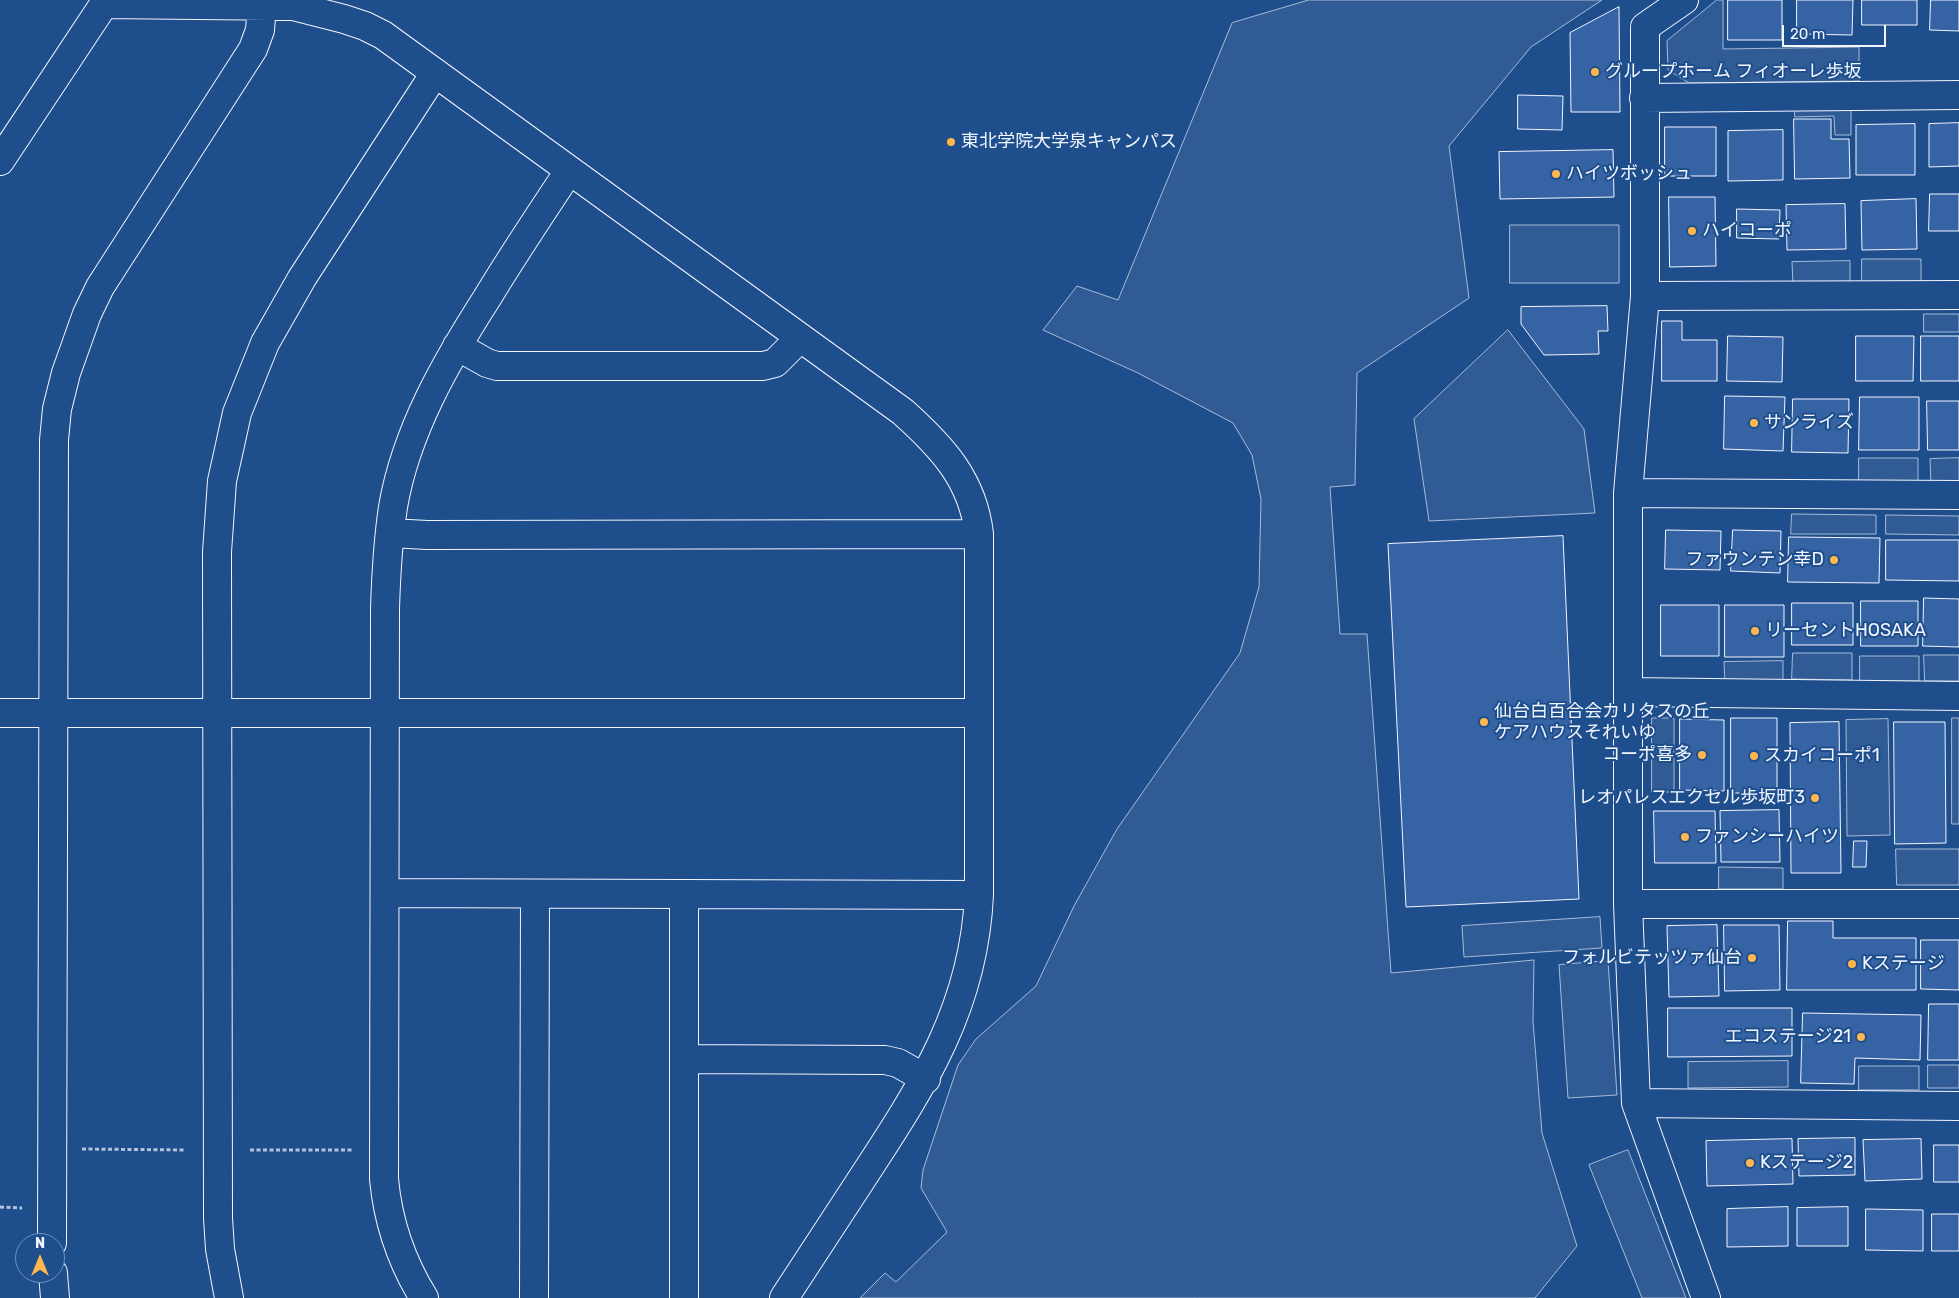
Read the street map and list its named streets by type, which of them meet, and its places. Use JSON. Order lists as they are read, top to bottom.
{
  "places": [
    "グループホーム フィオーレ歩坂",
    "東北学院大学泉キャンパス",
    "ハイツボッシュ",
    "ハイコーポ",
    "サンライズ",
    "ファウンテン幸D",
    "リーセントHOSAKA",
    "仙台白百合会カリタスの丘 ケアハウスそれいゆ",
    "コーポ喜多",
    "スカイコーポ1",
    "レオパレスエクセル歩坂町3",
    "ファンシーハイツ",
    "フォルビテッツァ仙台",
    "Kステージ",
    "エコステージ21",
    "Kステージ2"
  ],
  "scale_bar": "20 m",
  "north": "top"
}
